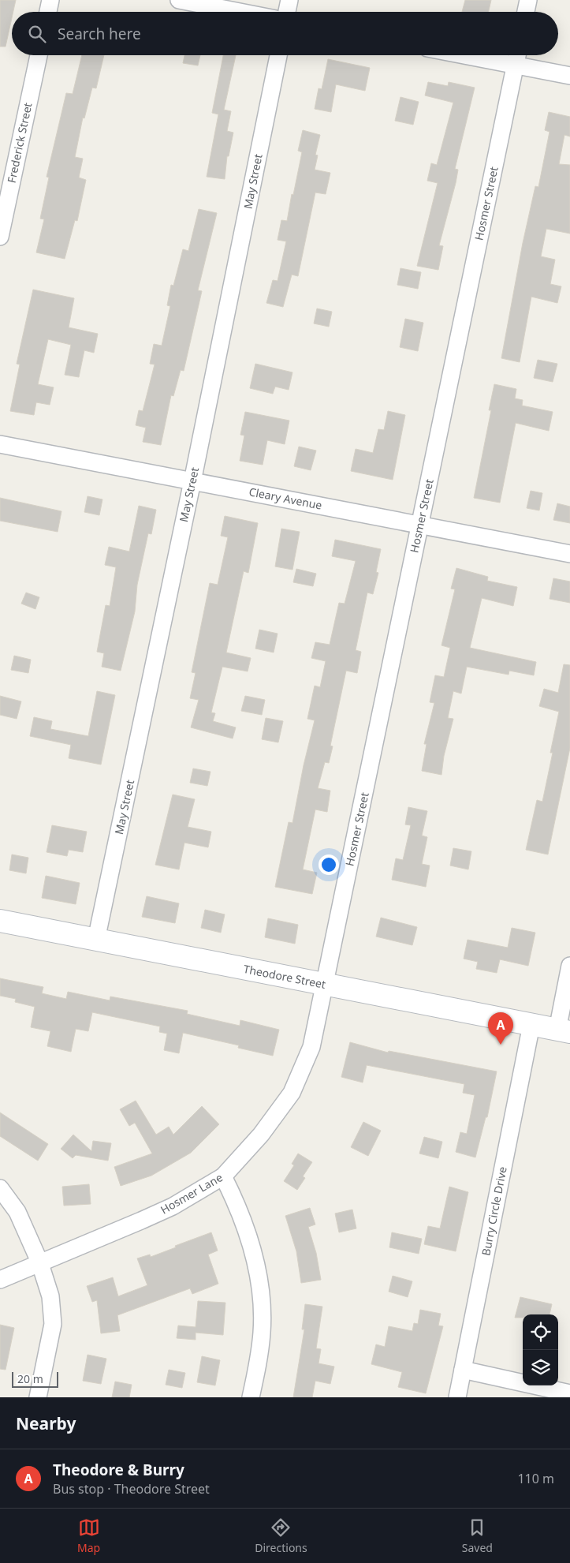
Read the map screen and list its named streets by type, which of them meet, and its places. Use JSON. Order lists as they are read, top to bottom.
{
  "streets": {
    "main road": ["Theodore Street"],
    "street": [
      "Frederick Street",
      "May Street",
      "Hosmer Street",
      "Cleary Avenue",
      "Hosmer Lane",
      "Burry Circle Drive"
    ]
  },
  "crossings": [
    ["May Street", "Cleary Avenue"],
    ["May Street", "Theodore Street"],
    ["Hosmer Street", "Cleary Avenue"],
    ["Hosmer Street", "Theodore Street"],
    ["Hosmer Street", "Hosmer Lane"],
    ["Theodore Street", "Hosmer Lane"],
    ["Theodore Street", "Burry Circle Drive"]
  ],
  "scale_bar": "20 m",
  "page": {
    "search": "Search here",
    "pins": "A",
    "scale": "20 m",
    "heading": "Nearby",
    "list": [
      {
        "mark": "A",
        "name": "Theodore & Burry",
        "note": "Bus stop · Theodore Street",
        "value": "110 m"
      }
    ],
    "nav": ["Map", "Directions", "Saved"]
  }
}
